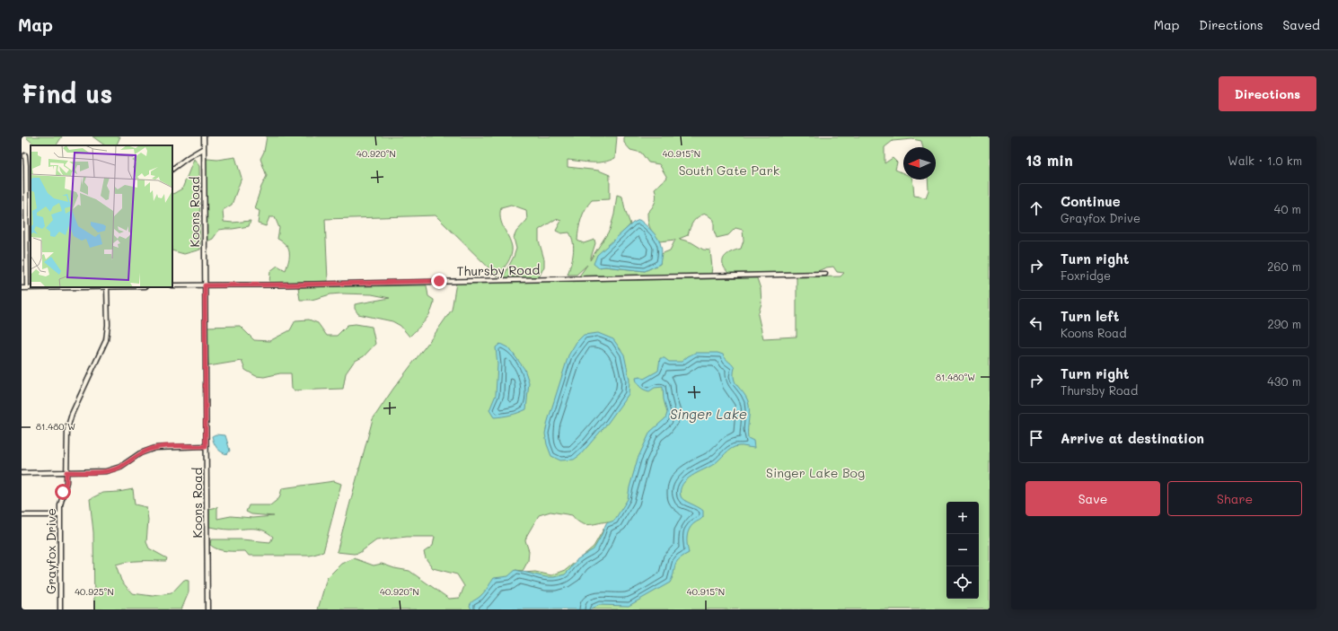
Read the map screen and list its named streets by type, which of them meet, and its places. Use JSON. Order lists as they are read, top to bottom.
{
  "streets": {
    "street": ["Koons Road", "Thursby Road", "Grayfox Drive"]
  },
  "crossings": [
    ["Koons Road", "Thursby Road"]
  ],
  "water": ["Singer Lake"],
  "parks": ["South Gate Park", "Singer Lake Bog"],
  "north": "left",
  "page": {
    "header": "Map",
    "nav": ["Map", "Directions", "Saved"],
    "buttons": [
      "Directions",
      ["Save", "Share"]
    ],
    "title": "Find us",
    "heading": ["13 min", "Walk · 1.0 km"],
    "list": [
      ["Continue", "Grayfox Drive", "40 m"],
      ["Turn right", "Foxridge", "260 m"],
      ["Turn left", "Koons Road", "290 m"],
      ["Turn right", "Thursby Road", "430 m"],
      "Arrive at destination"
    ],
    "map_buttons": ["+", "−"]
  },
  "coordinates": [
    "40.920°N",
    "40.915°N",
    "81.480°W",
    "40.925°N"
  ]
}
